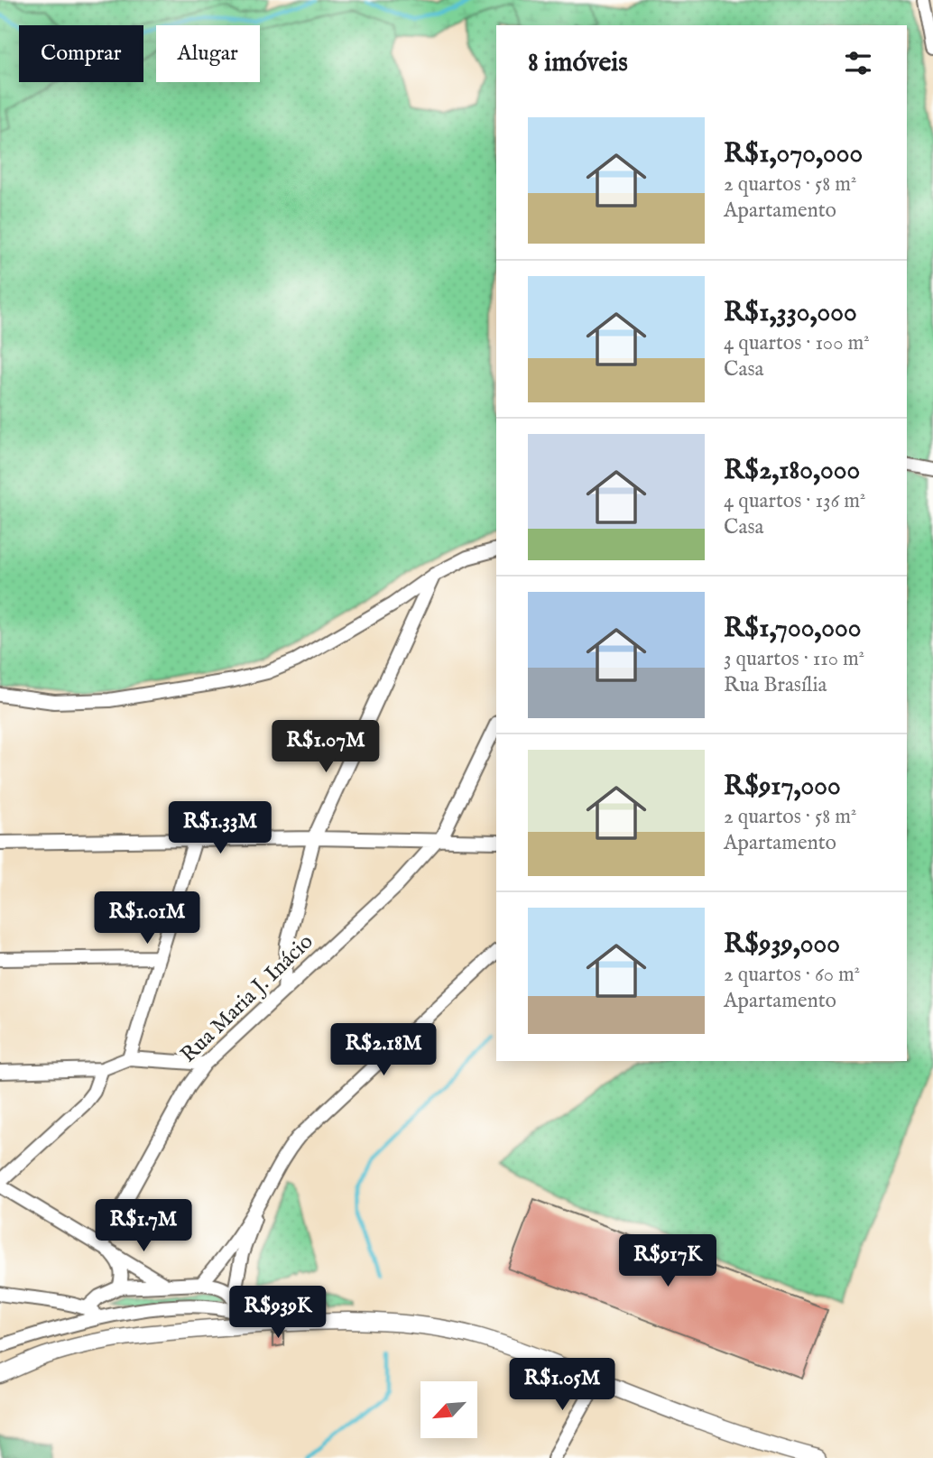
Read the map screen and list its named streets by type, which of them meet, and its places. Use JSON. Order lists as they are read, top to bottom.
{
  "streets": {
    "street": ["Rua Maria J. Inácio"]
  },
  "north": "bottom left",
  "page": {
    "chip": ["Comprar", "Alugar"],
    "heading": "8 imóveis",
    "list": [
      {
        "name": "R$1,070,000",
        "note": "2 quartos · 58 m² · Apartamento"
      },
      {
        "name": "R$1,330,000",
        "note": "4 quartos · 100 m² · Casa"
      },
      {
        "name": "R$2,180,000",
        "note": "4 quartos · 136 m² · Casa"
      },
      {
        "name": "R$1,700,000",
        "note": "3 quartos · 110 m² · Rua Brasília"
      },
      {
        "name": "R$917,000",
        "note": "2 quartos · 58 m² · Apartamento"
      },
      {
        "name": "R$939,000",
        "note": "2 quartos · 60 m² · Apartamento"
      }
    ],
    "price": [
      "R$1.07M",
      "R$1.33M",
      "R$1.01M",
      "R$2.18M",
      "R$1.7M",
      "R$917K",
      "R$939K",
      "R$1.05M"
    ]
  }
}
